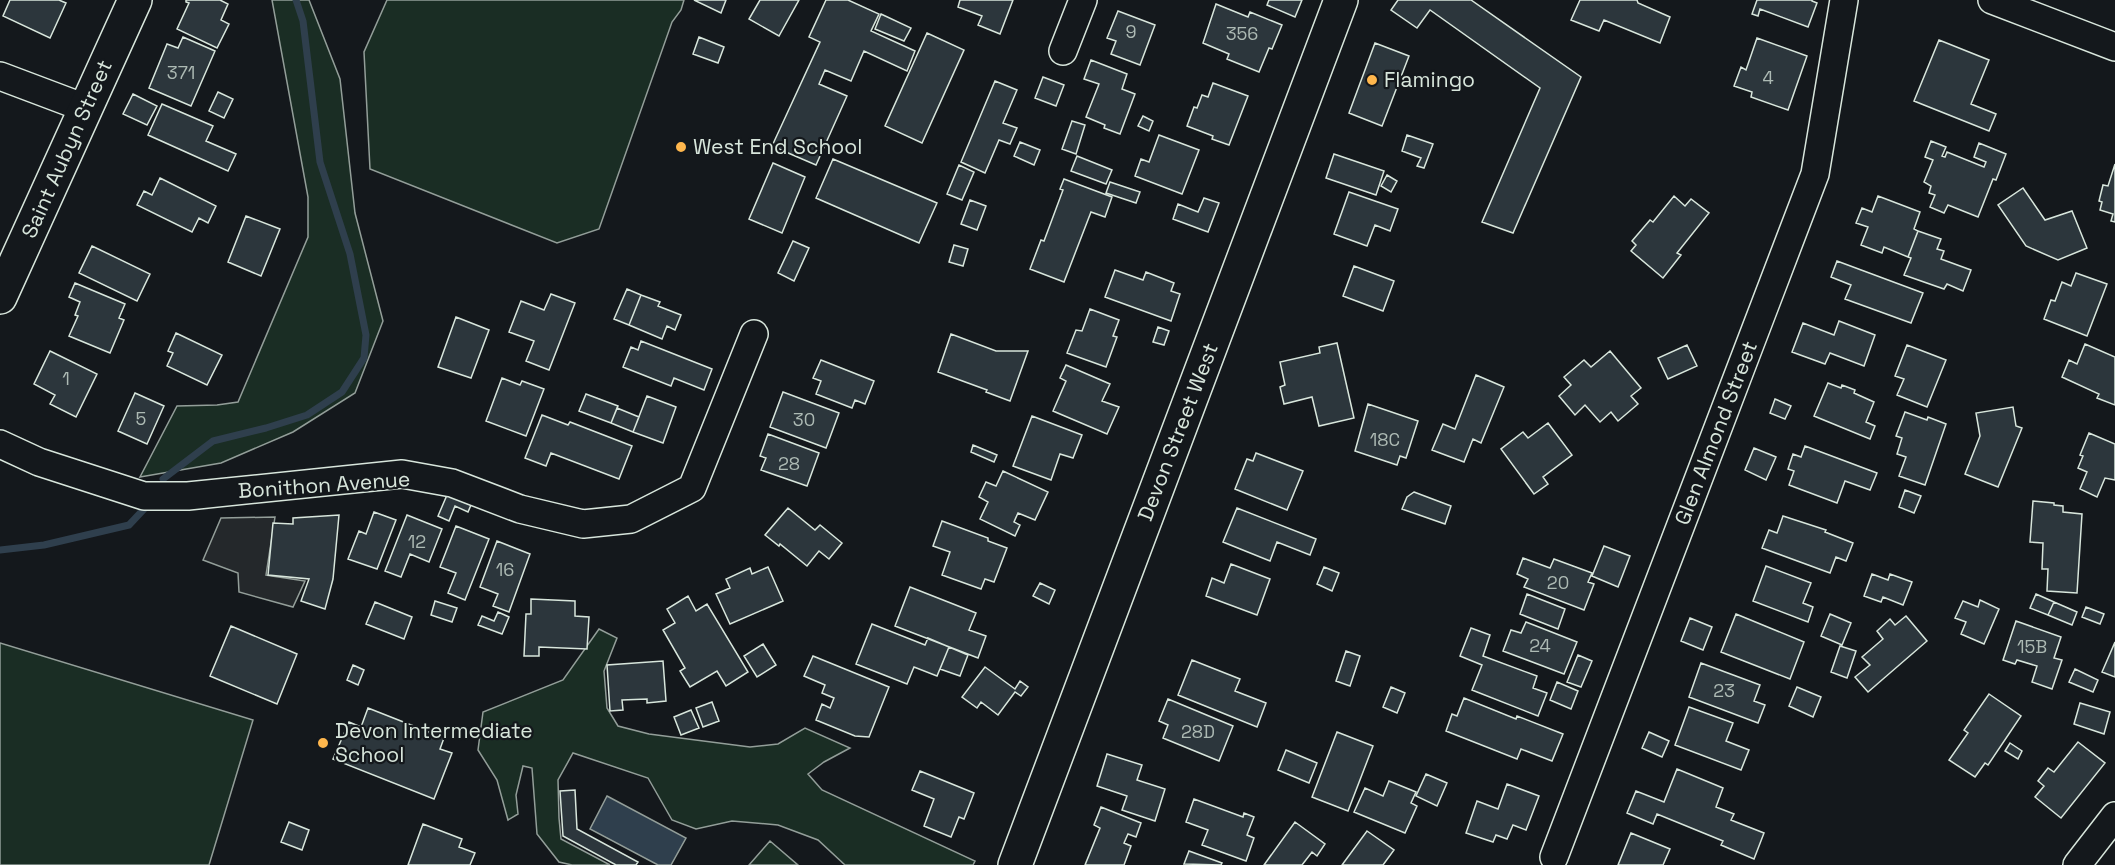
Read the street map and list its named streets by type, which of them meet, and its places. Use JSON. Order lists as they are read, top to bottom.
{
  "streets": {
    "main road": ["Saint Aubyn Street", "Devon Street West"],
    "street": ["Glen Almond Street", "Bonithon Avenue"]
  },
  "places": ["Flamingo", "West End School", "Devon Intermediate School"],
  "house_numbers": [
    "9",
    "356",
    "371",
    "4",
    "1",
    "5",
    "30",
    "18C",
    "28",
    "12",
    "16",
    "20",
    "24",
    "15B",
    "23",
    "28D"
  ]
}
